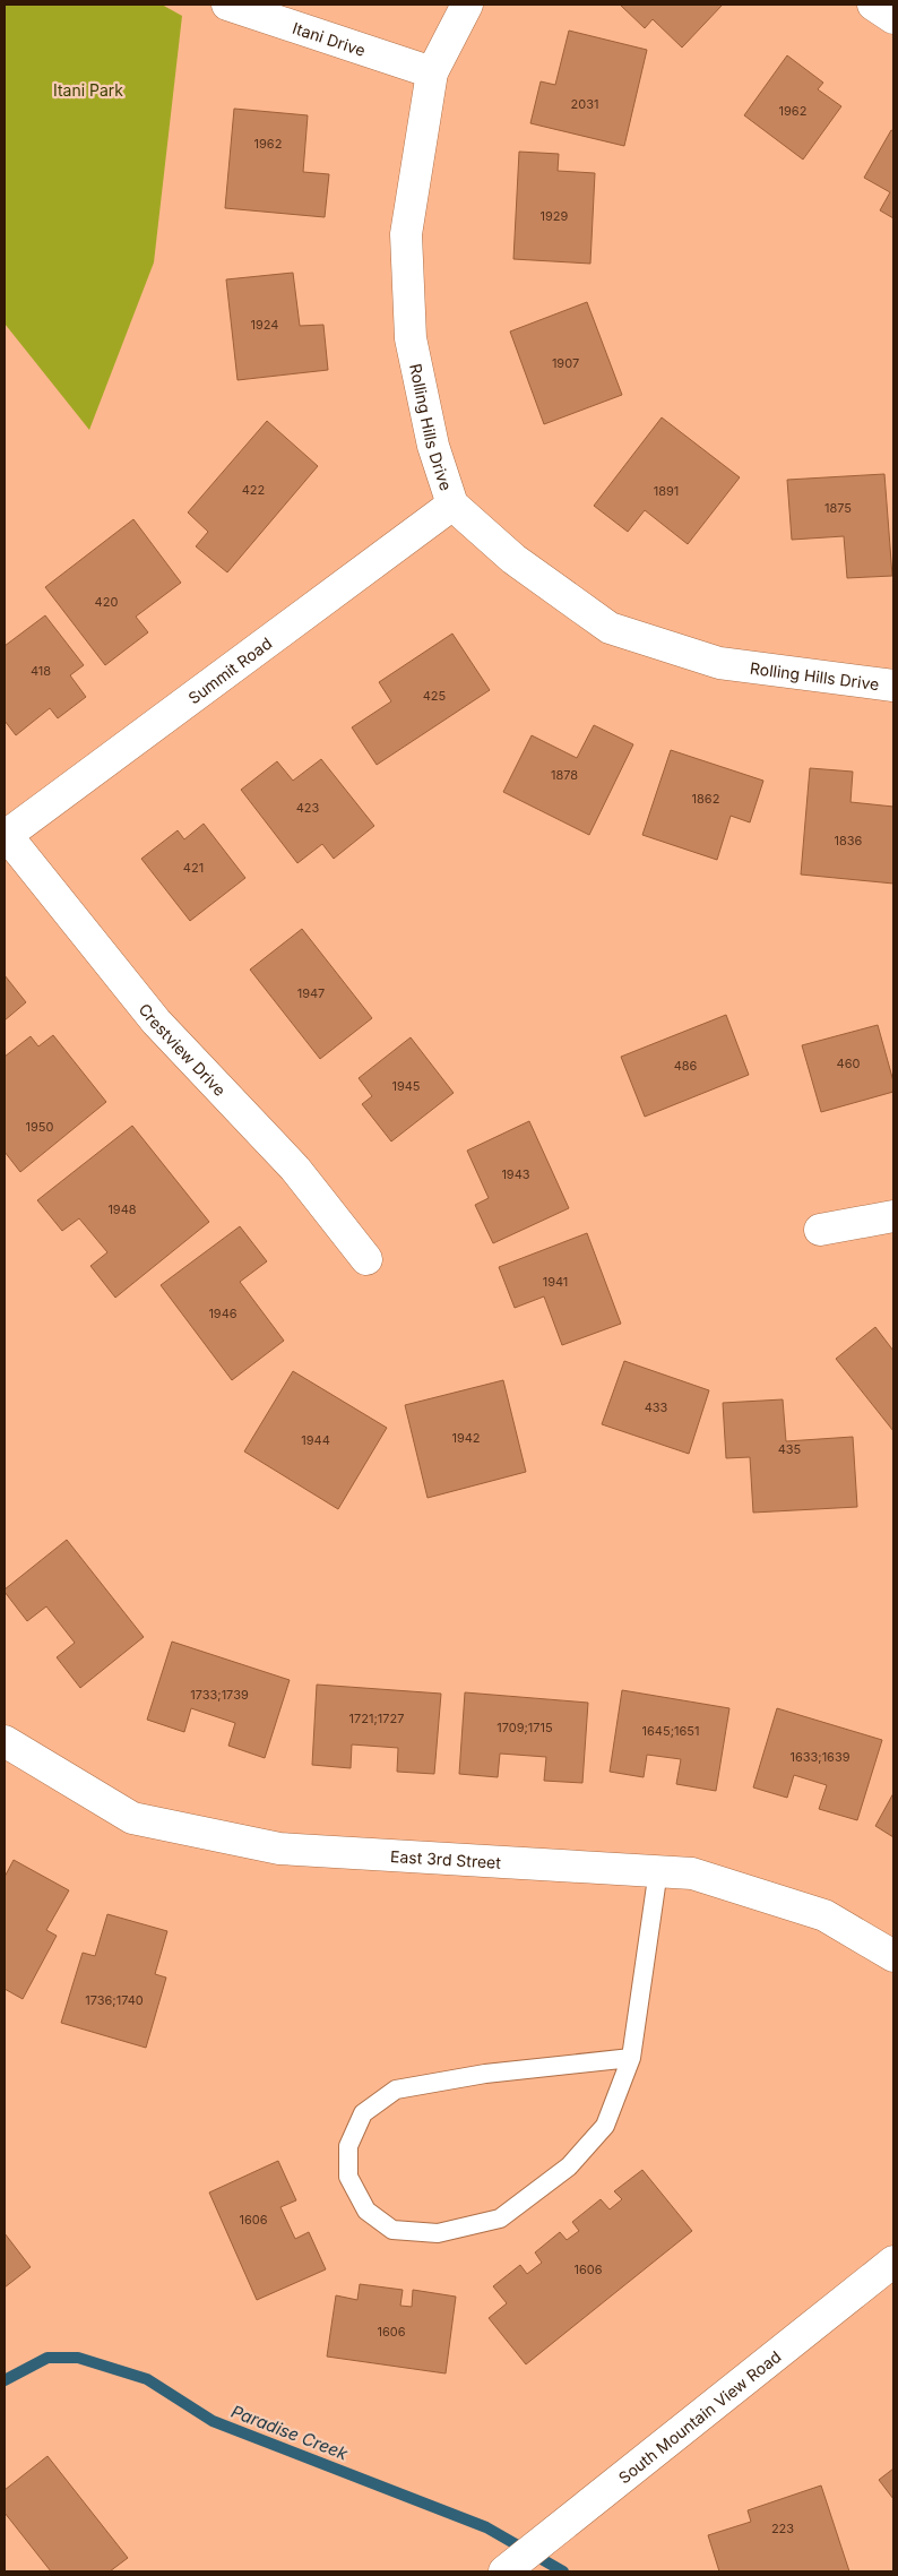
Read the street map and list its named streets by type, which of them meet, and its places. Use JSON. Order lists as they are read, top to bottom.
{
  "streets": {
    "street": [
      "Itani Drive",
      "Rolling Hills Drive",
      "Summit Road",
      "Crestview Drive",
      "East 3rd Street",
      "South Mountain View Road"
    ]
  },
  "crossings": [
    ["Itani Drive", "Rolling Hills Drive"],
    ["Rolling Hills Drive", "Summit Road"],
    ["Summit Road", "Crestview Drive"]
  ],
  "water": ["Paradise Creek"],
  "parks": ["Itani Park"],
  "house_numbers": [
    "2031",
    "1962",
    "1962",
    "1929",
    "1924",
    "1907",
    "422",
    "1891",
    "1875",
    "420",
    "418",
    "425",
    "1878",
    "1862",
    "423",
    "1836",
    "421",
    "1947",
    "460",
    "486",
    "1945",
    "1950",
    "1943",
    "1948",
    "1941",
    "1946",
    "433",
    "1942",
    "1944",
    "435",
    "1733;1739",
    "1721;1727",
    "1709;1715",
    "1645;1651",
    "1633;1639",
    "1736;1740",
    "1606",
    "1606",
    "1606",
    "223"
  ]
}
